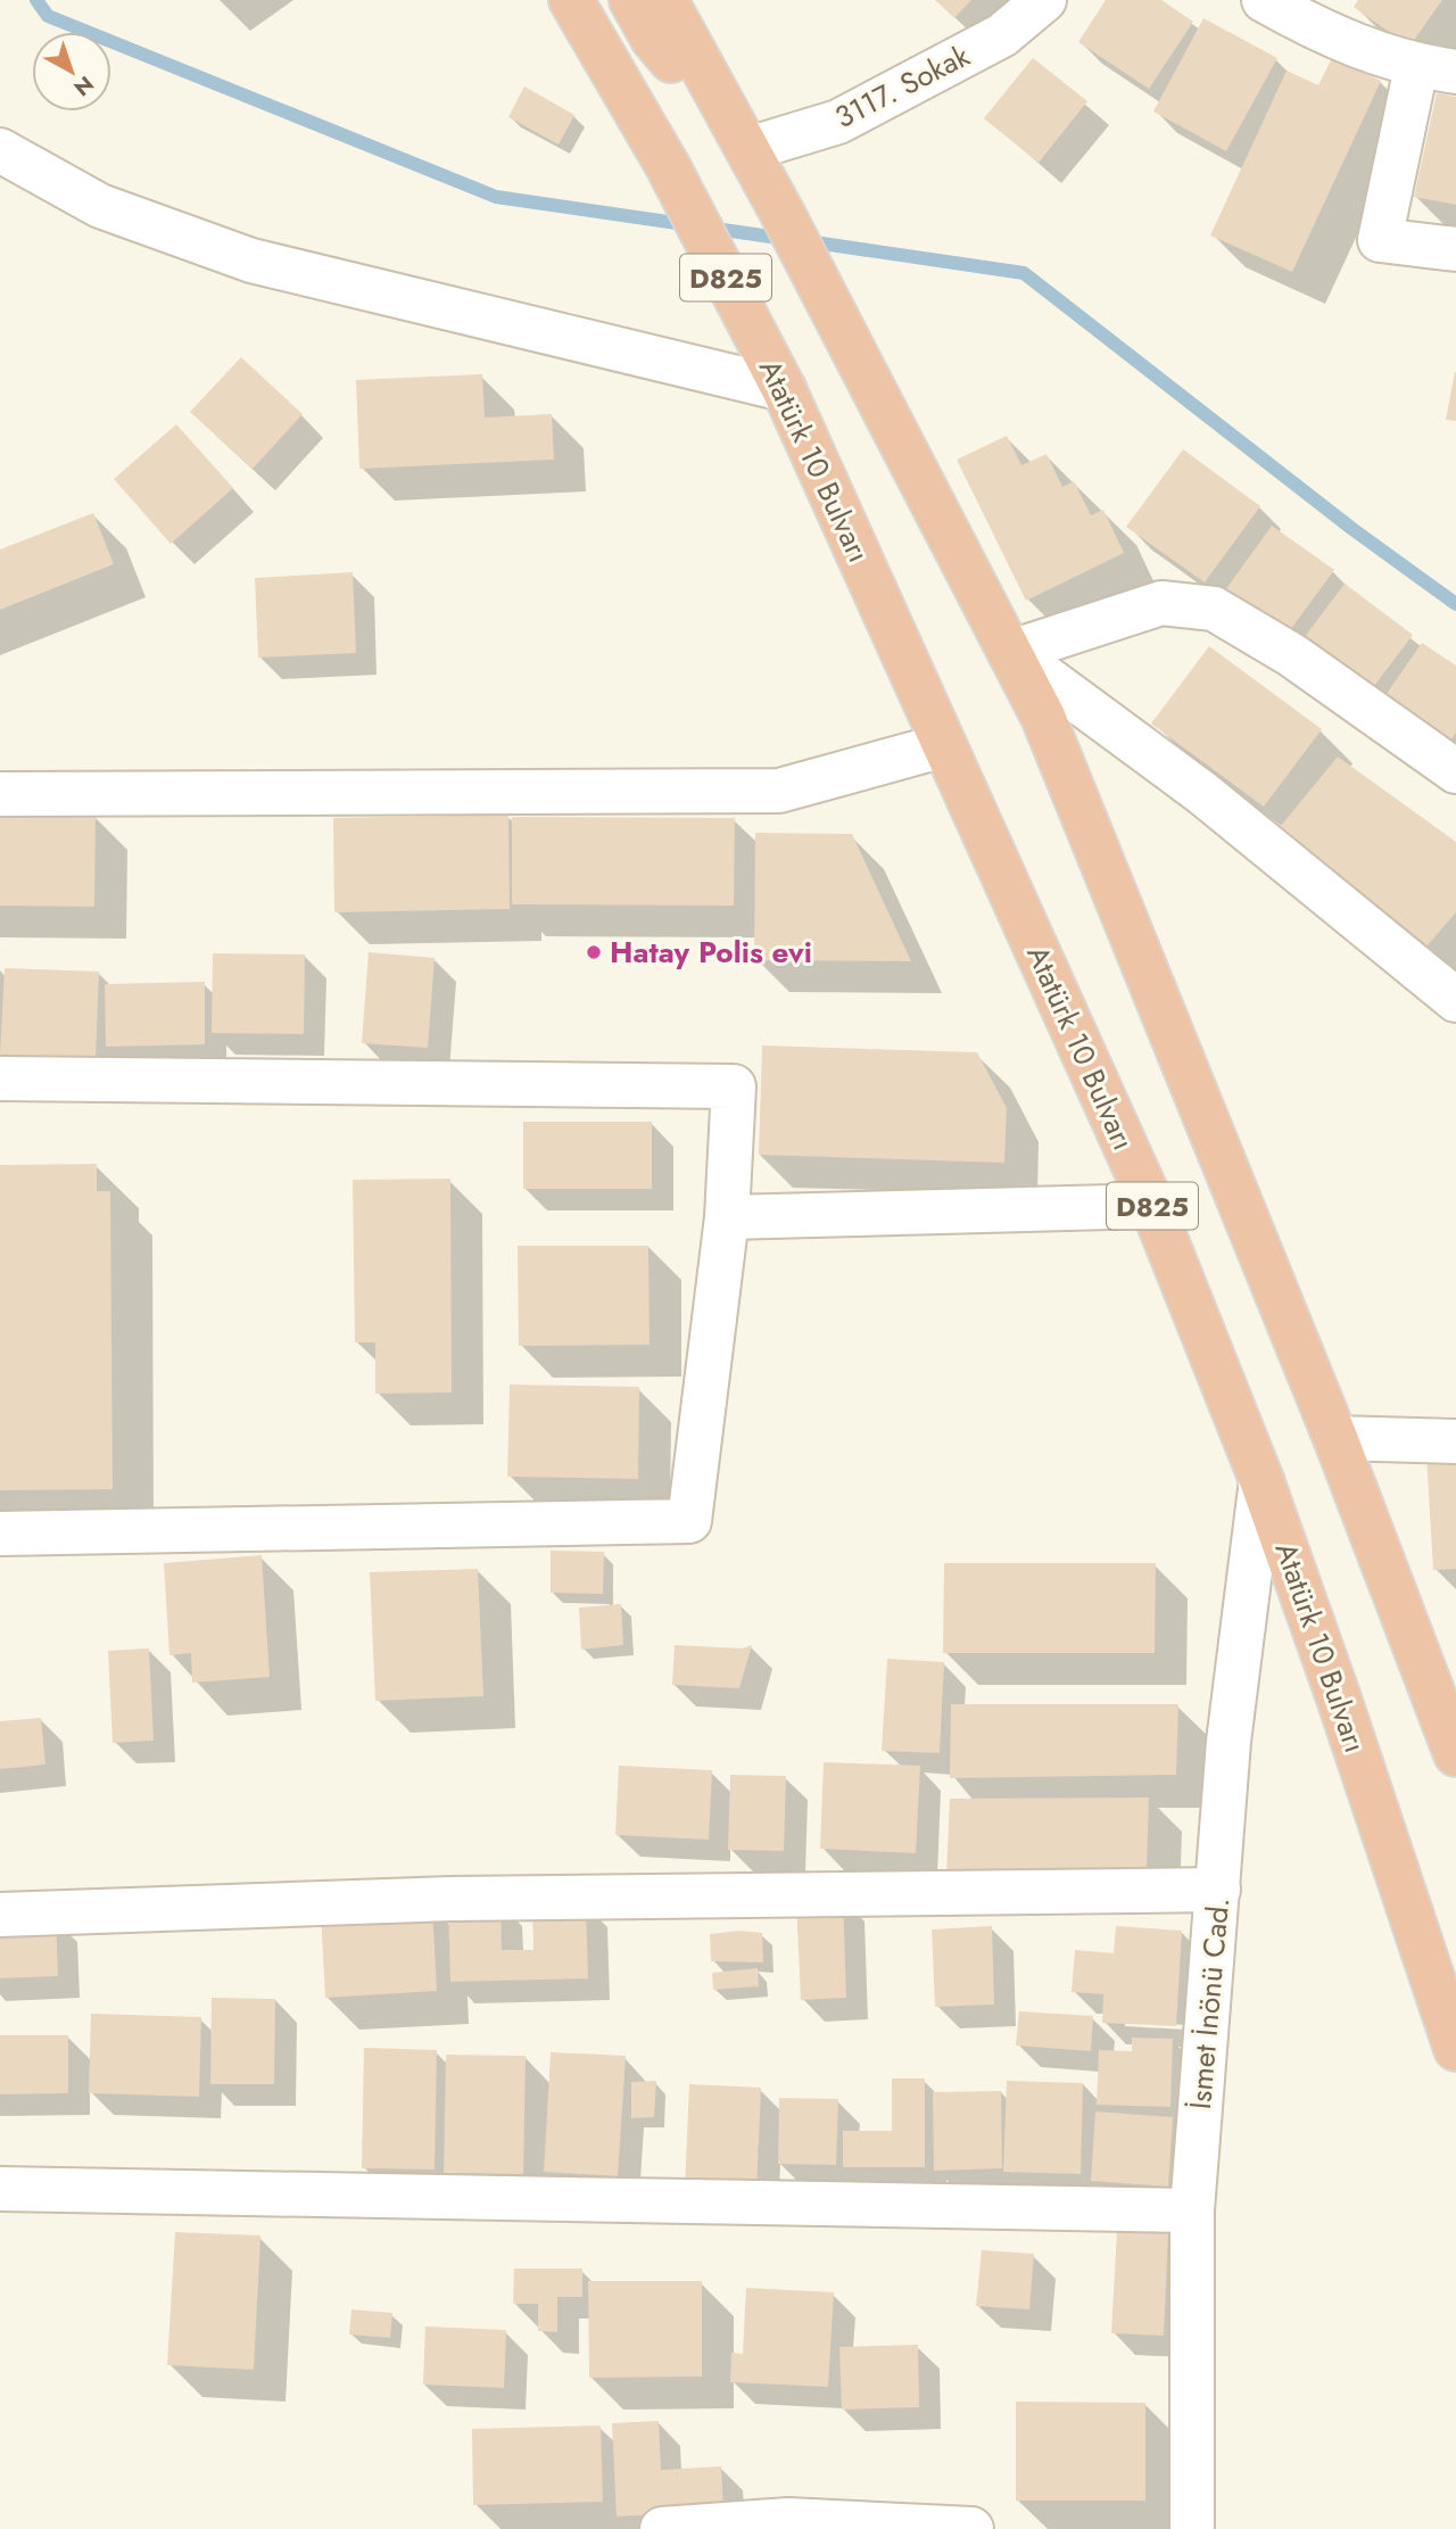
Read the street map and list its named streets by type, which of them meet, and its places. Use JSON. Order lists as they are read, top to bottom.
{
  "streets": {
    "highway": ["D825", "Atatürk 10 Bulvarı"],
    "street": ["3117. Sokak", "İsmet İnönü Cad."]
  },
  "crossings": [
    ["3117. Sokak", "D825"],
    ["Atatürk 10 Bulvarı", "İsmet İnönü Cad."]
  ],
  "places": ["Hatay Polis evi"],
  "north": "bottom right"
}
